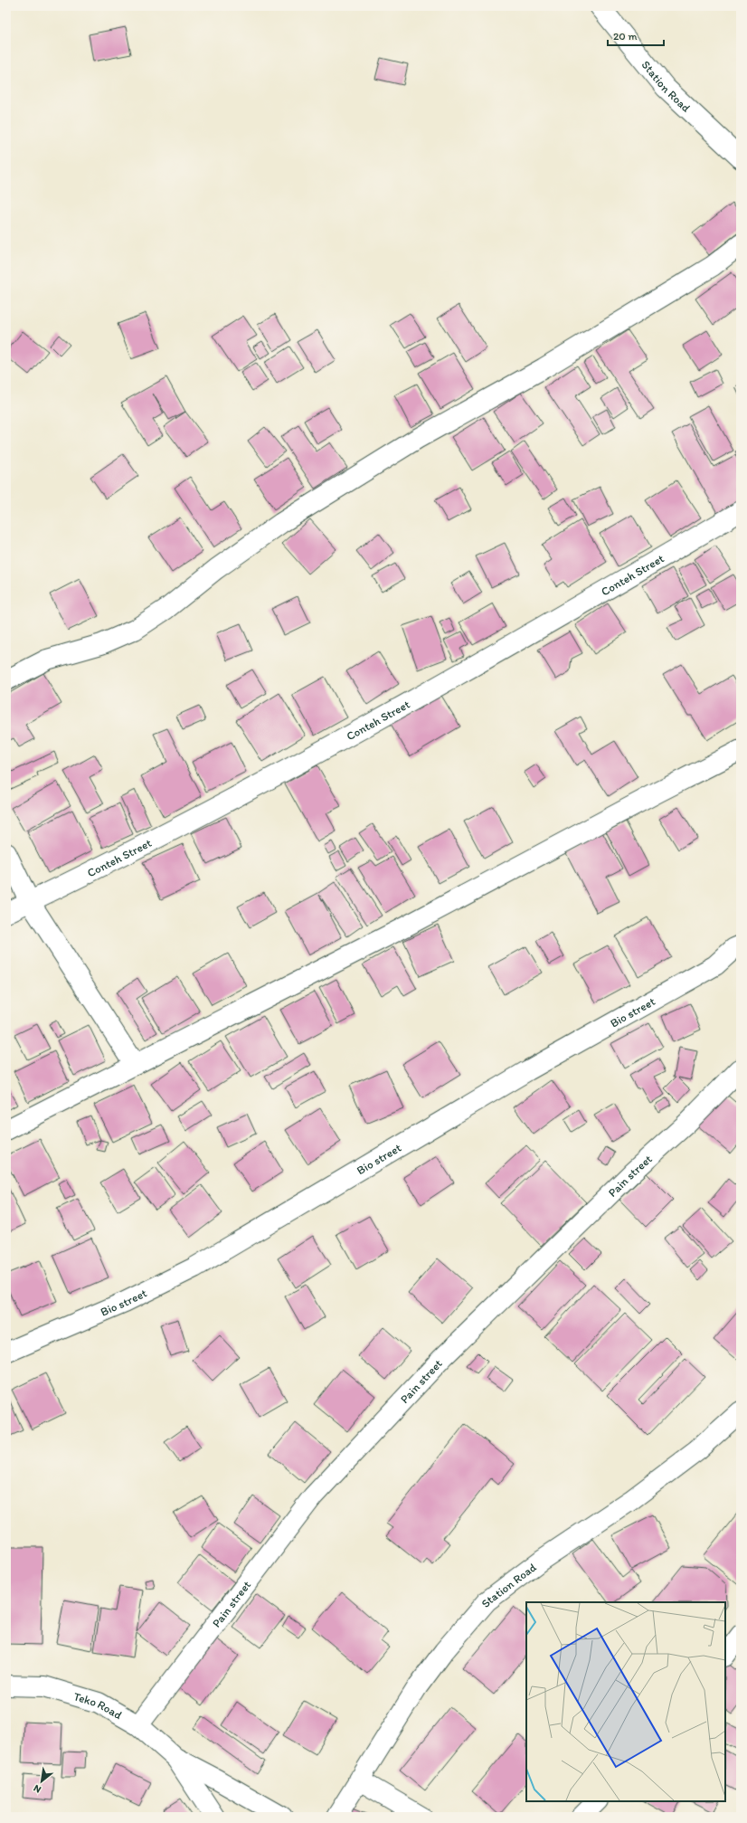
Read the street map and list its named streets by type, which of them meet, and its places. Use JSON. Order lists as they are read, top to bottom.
{
  "streets": {
    "street": [
      "Station Road",
      "Conteh Street",
      "Bio street",
      "Pain street",
      "Teko Road"
    ]
  },
  "crossings": [
    ["Pain street", "Teko Road"]
  ],
  "scale_bar": "20 m",
  "north": "bottom left"
}
